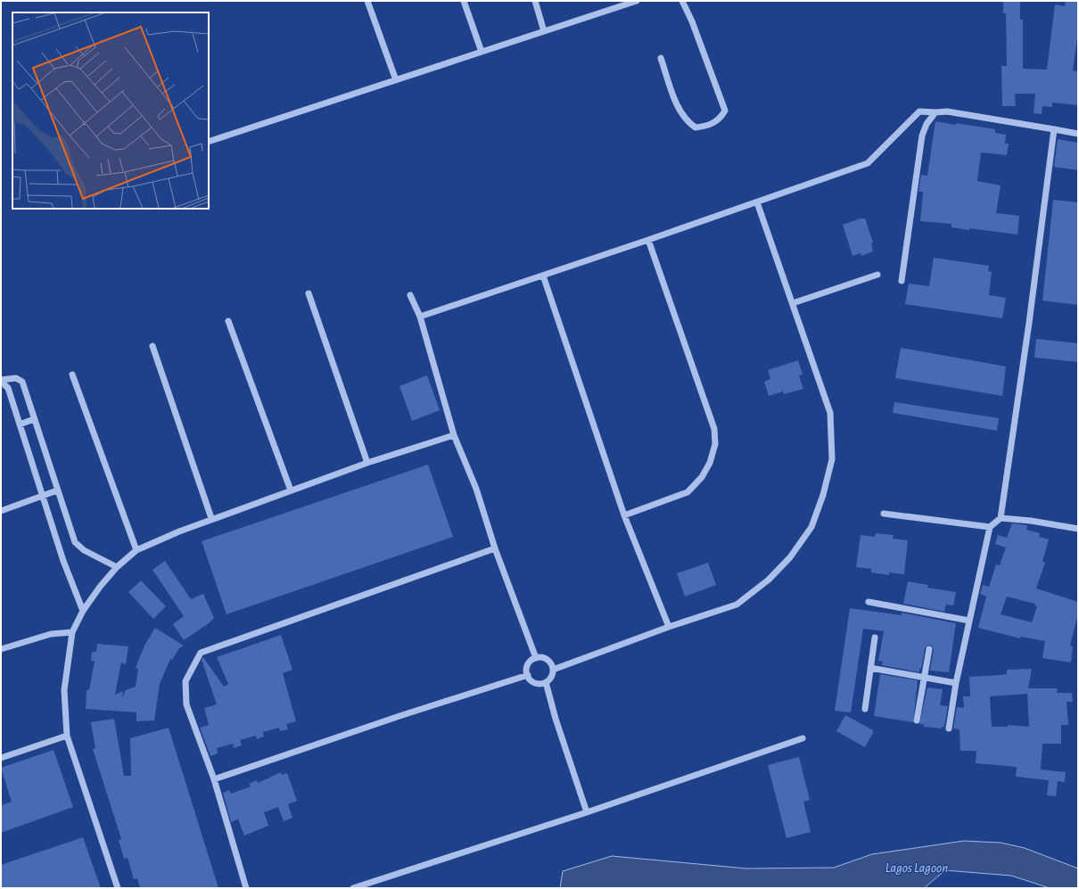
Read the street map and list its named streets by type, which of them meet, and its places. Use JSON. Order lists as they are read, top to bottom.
{
  "water": ["Lagos Lagoon"]
}
